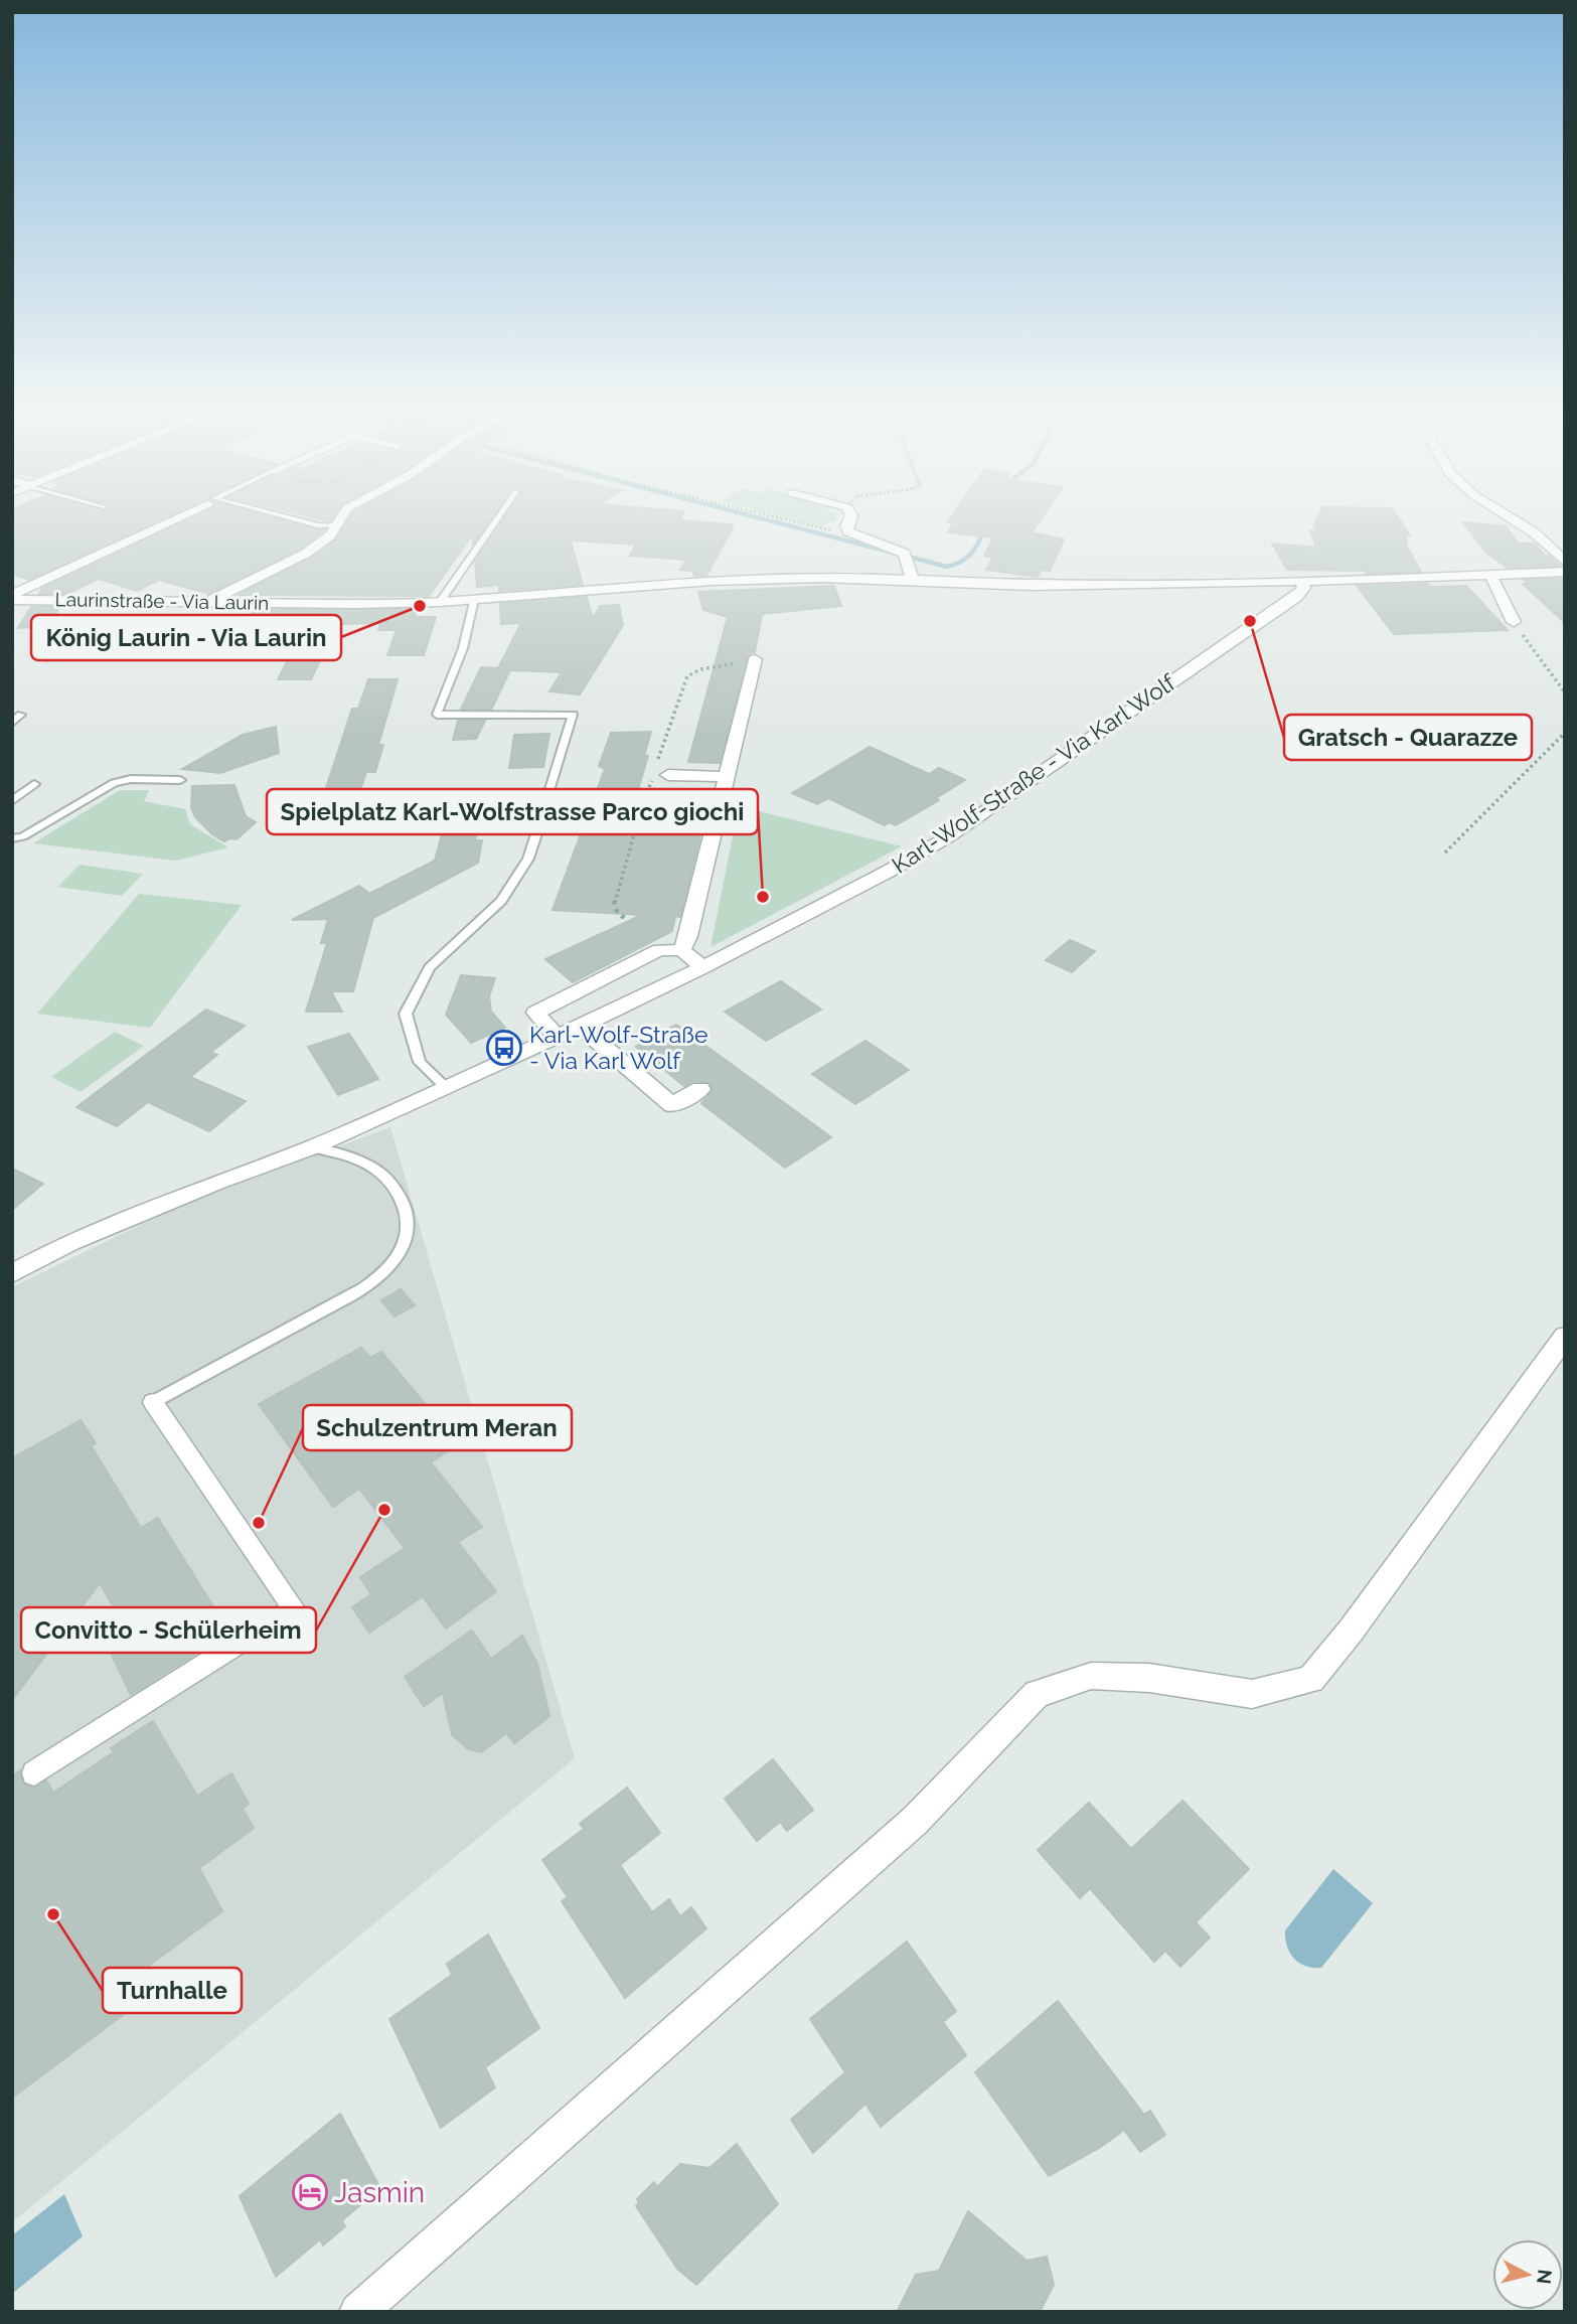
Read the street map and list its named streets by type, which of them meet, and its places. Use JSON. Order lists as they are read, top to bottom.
{
  "streets": {
    "street": ["Laurinstraße - Via Laurin", "Karl-Wolf-Straße - Via Karl Wolf"]
  },
  "crossings": [
    ["Laurinstraße - Via Laurin", "Karl-Wolf-Straße - Via Karl Wolf"]
  ],
  "places": {
    "other": [
      "König Laurin - Via Laurin",
      "Gratsch - Quarazze",
      "Spielplatz Karl-Wolfstrasse Parco giochi",
      "Convitto - Schülerheim",
      "Schulzentrum Meran",
      "Turnhalle"
    ],
    "bus stop": ["Karl-Wolf-Straße - Via Karl Wolf"],
    "hotel": ["Jasmin"]
  },
  "north": "right"
}
